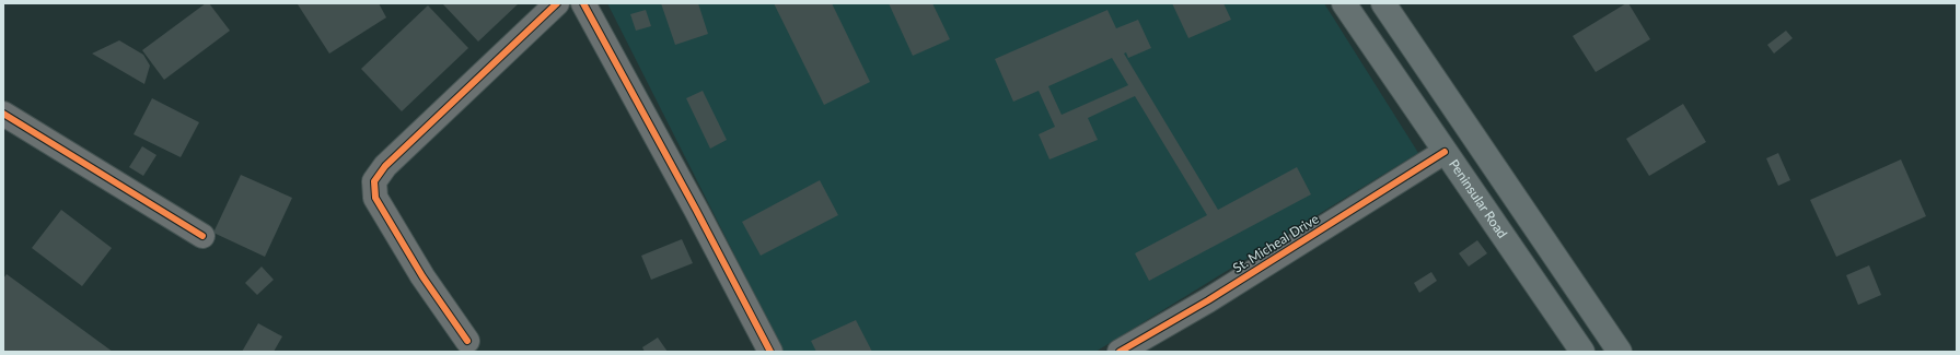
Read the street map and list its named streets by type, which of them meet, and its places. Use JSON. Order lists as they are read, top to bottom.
{
  "streets": {
    "main road": ["Peninsular Road"],
    "street": ["St. Micheal Drive"]
  },
  "crossings": [
    ["Peninsular Road", "St. Micheal Drive"]
  ]
}
